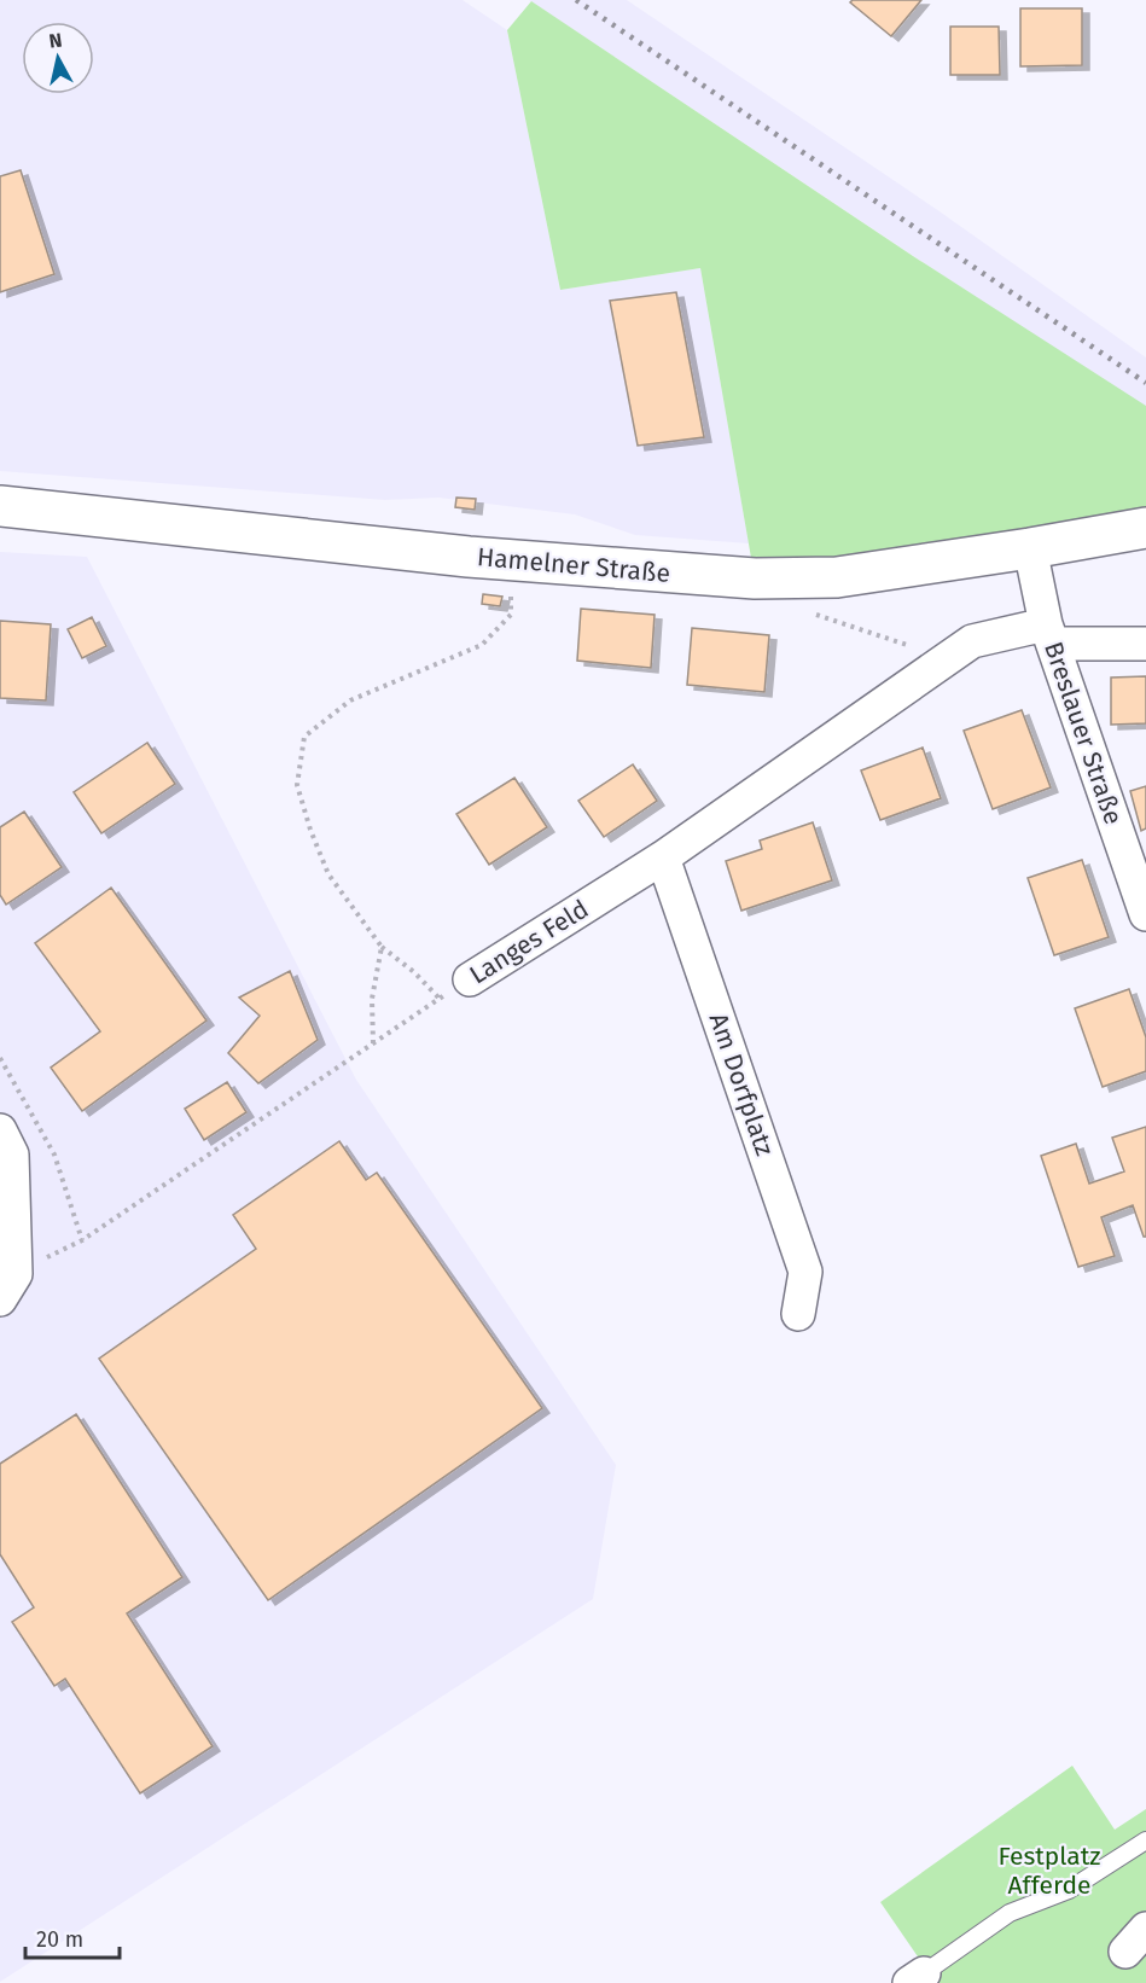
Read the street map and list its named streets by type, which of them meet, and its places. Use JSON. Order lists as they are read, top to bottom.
{
  "streets": {
    "main road": ["Hamelner Straße"],
    "street": ["Breslauer Straße", "Langes Feld", "Am Dorfplatz"]
  },
  "crossings": [
    ["Hamelner Straße", "Breslauer Straße"],
    ["Breslauer Straße", "Langes Feld"],
    ["Langes Feld", "Am Dorfplatz"]
  ],
  "parks": ["Festplatz Afferde"],
  "scale_bar": "20 m",
  "north": "top"
}
